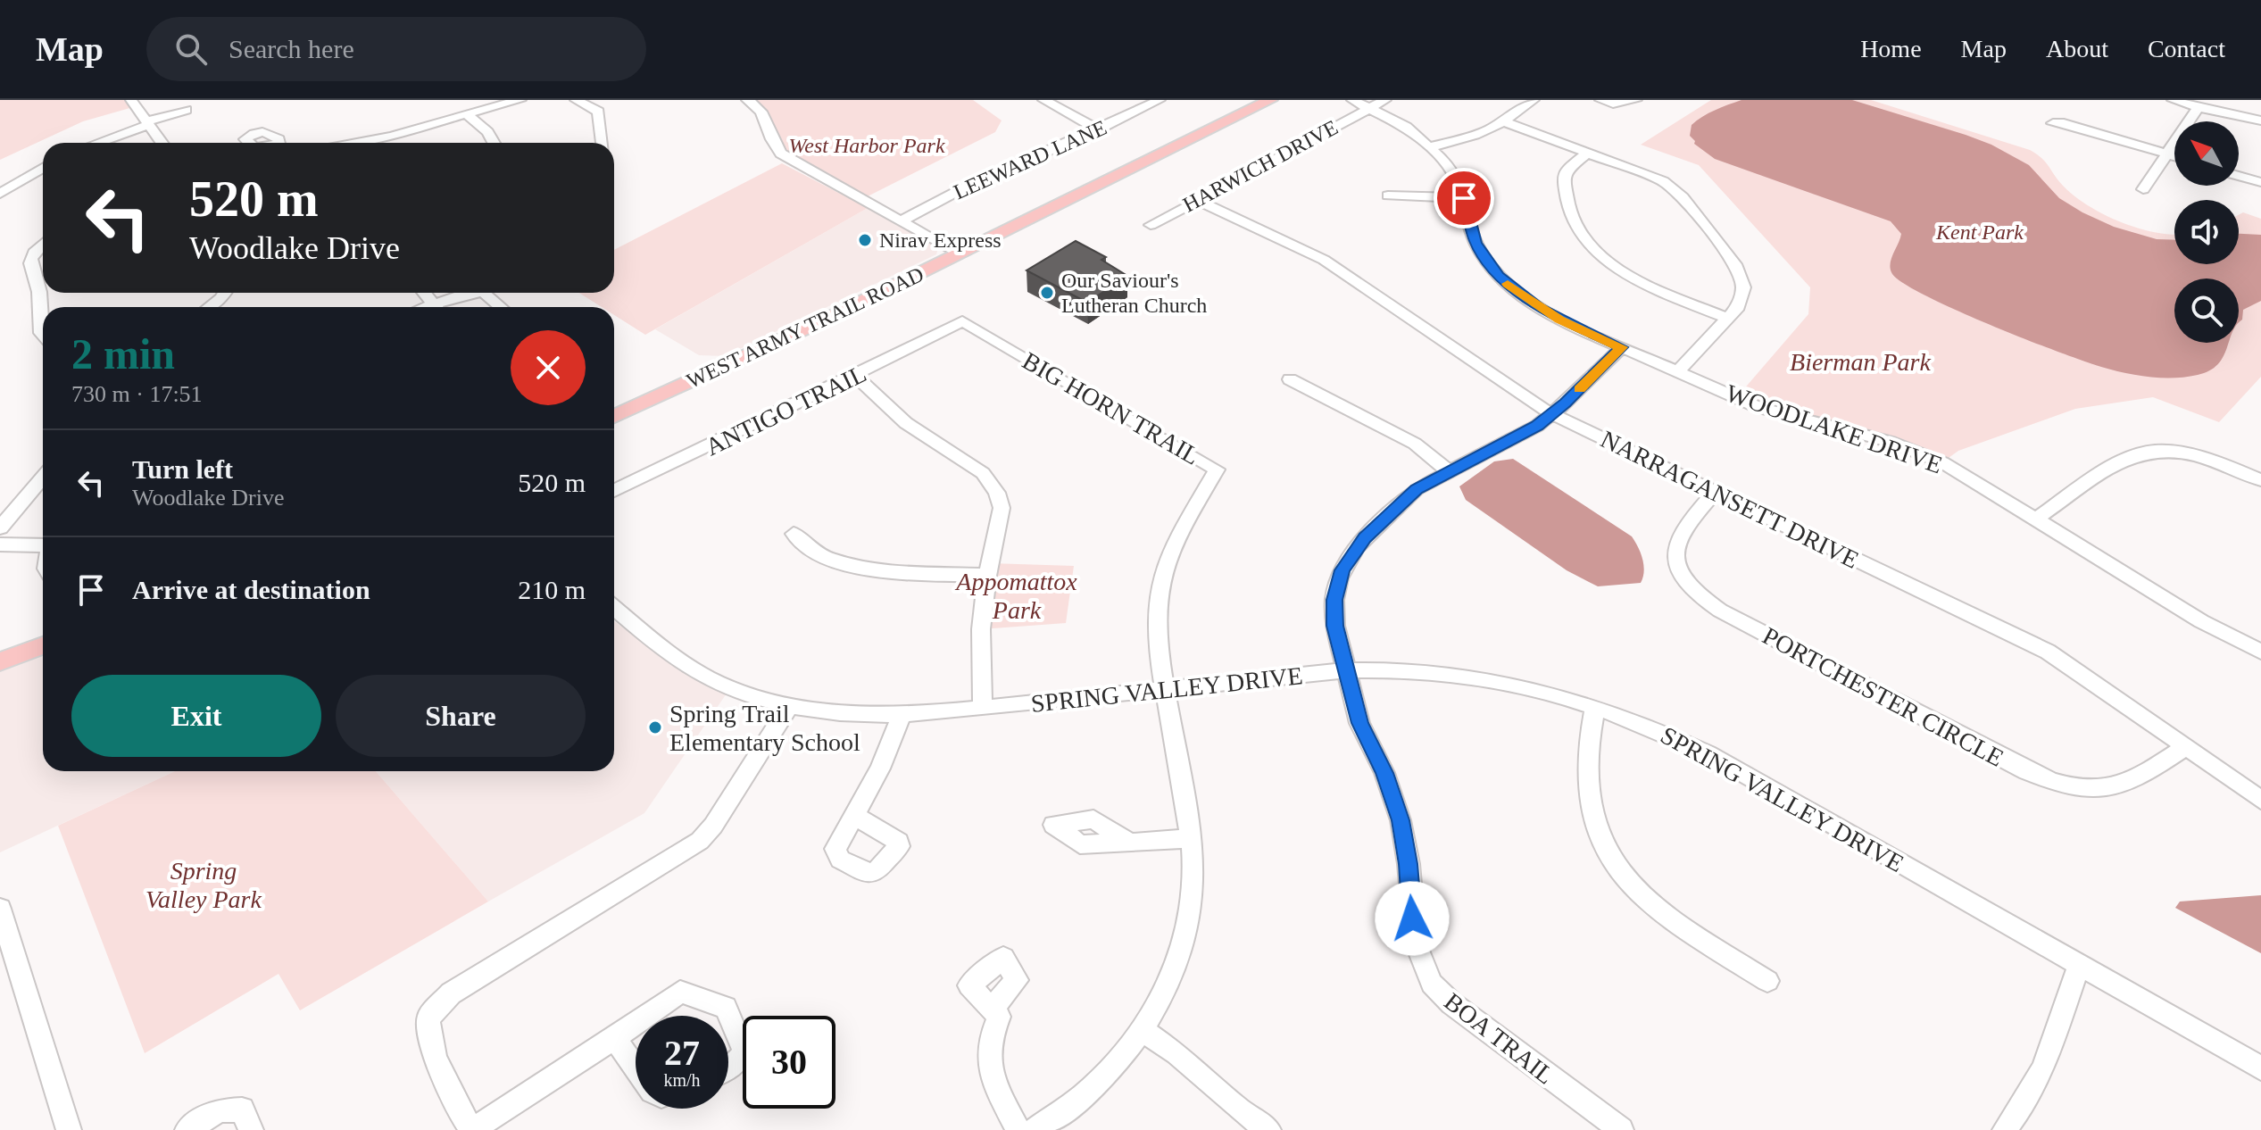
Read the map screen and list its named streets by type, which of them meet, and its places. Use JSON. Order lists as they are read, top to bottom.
{
  "streets": {
    "main road": ["WEST ARMY TRAIL ROAD"],
    "street": [
      "LEEWARD LANE",
      "HARWICH DRIVE",
      "BIG HORN TRAIL",
      "ANTIGO TRAIL",
      "WOODLAKE DRIVE",
      "NARRAGANSETT DRIVE",
      "SPRING VALLEY DRIVE",
      "PORTCHESTER CIRCLE",
      "BOA TRAIL"
    ]
  },
  "crossings": [
    ["HARWICH DRIVE", "WOODLAKE DRIVE"],
    ["HARWICH DRIVE", "NARRAGANSETT DRIVE"],
    ["BIG HORN TRAIL", "ANTIGO TRAIL"],
    ["BIG HORN TRAIL", "SPRING VALLEY DRIVE"],
    ["WOODLAKE DRIVE", "BOA TRAIL"],
    ["NARRAGANSETT DRIVE", "PORTCHESTER CIRCLE"],
    ["NARRAGANSETT DRIVE", "BOA TRAIL"],
    ["SPRING VALLEY DRIVE", "BOA TRAIL"]
  ],
  "parks": [
    "West Harbor Park",
    "Kent Park",
    "Bierman Park",
    "Appomattox Park",
    "Spring Valley Park"
  ],
  "places": ["Nirav Express", "Our Saviour's Lutheran Church", "Spring Trail Elementary School"],
  "north": "top left",
  "page": {
    "header": "Map",
    "search": "Search here",
    "nav": [
      "Home",
      "Map",
      "About",
      "Contact"
    ],
    "turn": ["520 m", "Woodlake Drive"],
    "heading": ["2 min", "730 m · 17:51"],
    "list": [
      {
        "name": "Turn left",
        "note": "Woodlake Drive",
        "value": "520 m"
      },
      {
        "name": "Arrive at destination",
        "value": "210 m"
      }
    ],
    "buttons": ["Exit", "Share"],
    "speed": "27 km/h",
    "limit": "30"
  }
}
